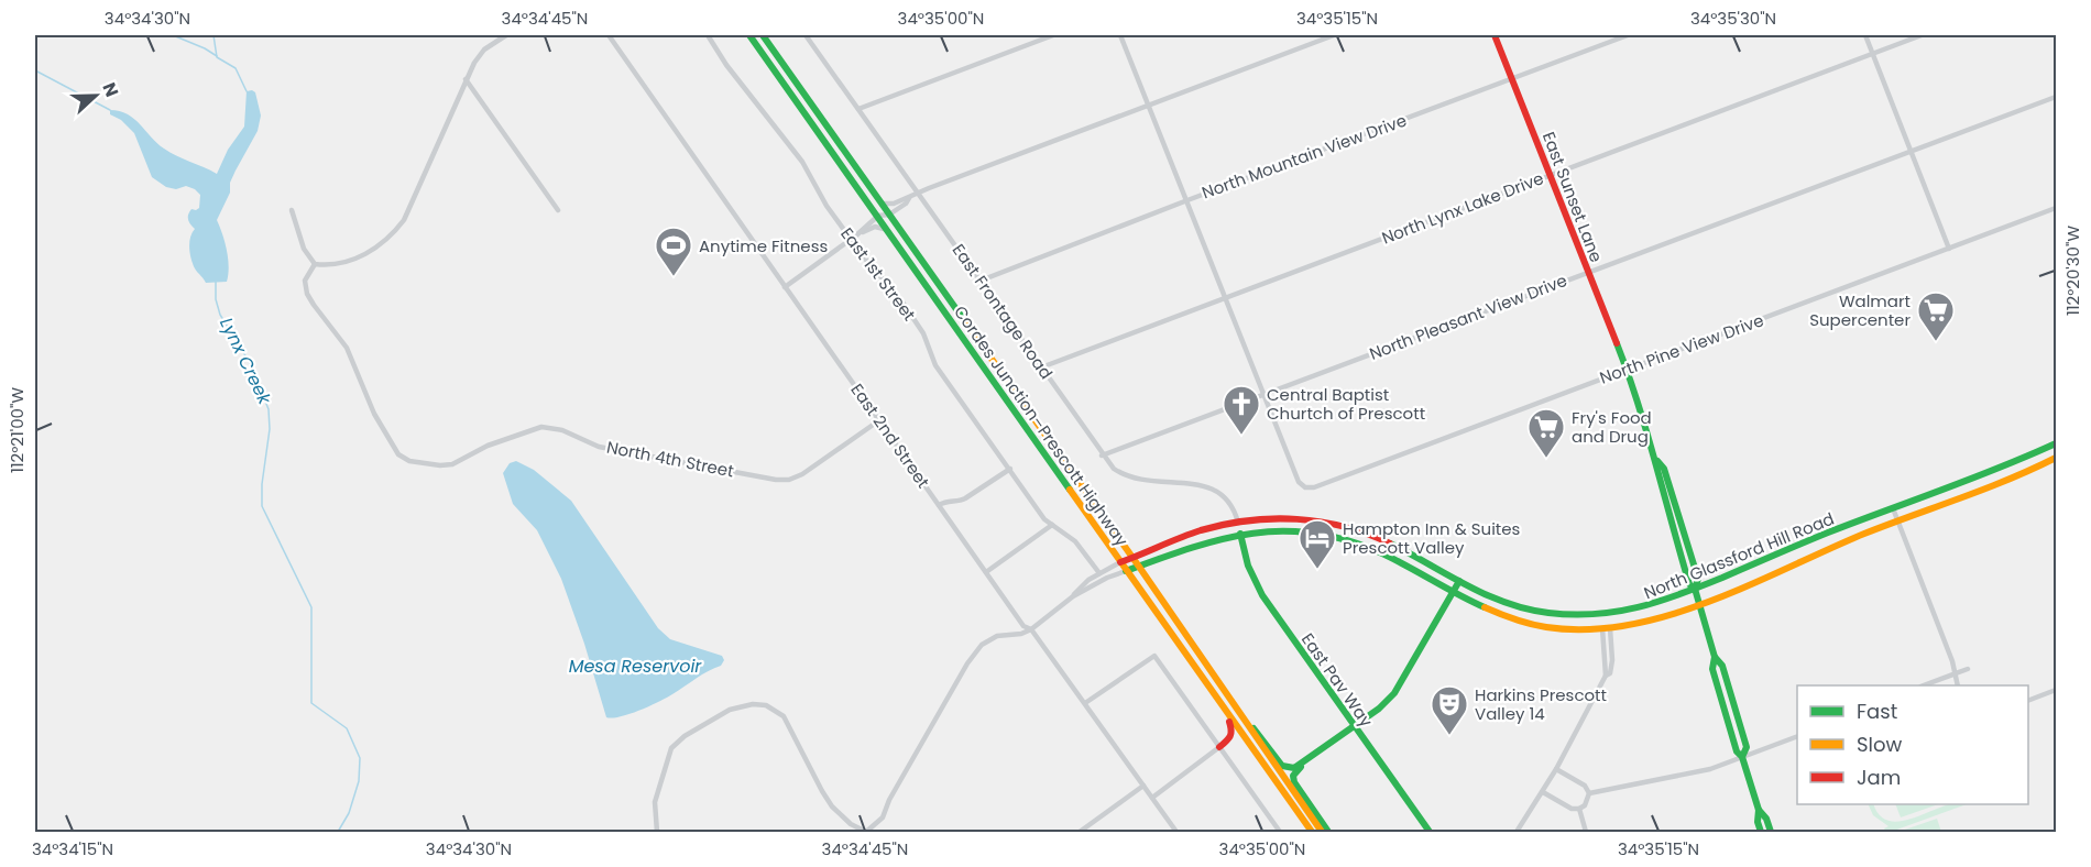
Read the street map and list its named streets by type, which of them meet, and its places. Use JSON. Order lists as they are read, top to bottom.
{
  "streets": {
    "main road": [
      "East Sunset Lane",
      "Cordes Junction–Prescott Highway",
      "North Glassford Hill Road",
      "East Pav Way"
    ],
    "street": [
      "North Mountain View Drive",
      "North Lynx Lake Drive",
      "East 1st Street",
      "East Frontage Road",
      "North Pleasant View Drive",
      "North Pine View Drive",
      "East 2nd Street",
      "North 4th Street"
    ]
  },
  "crossings": [
    ["North Mountain View Drive", "East Sunset Lane"],
    ["North Mountain View Drive", "East Frontage Road"],
    ["East Sunset Lane", "North Lynx Lake Drive"],
    ["East Sunset Lane", "North Pleasant View Drive"],
    ["East Sunset Lane", "North Pine View Drive"],
    ["East Sunset Lane", "North Glassford Hill Road"],
    ["North Lynx Lake Drive", "East Frontage Road"],
    ["East Frontage Road", "North Pleasant View Drive"],
    ["East Frontage Road", "North Glassford Hill Road"],
    ["North Pleasant View Drive", "North Pine View Drive"],
    ["Cordes Junction–Prescott Highway", "North Glassford Hill Road"],
    ["East 2nd Street", "North 4th Street"],
    ["North Glassford Hill Road", "East Pav Way"]
  ],
  "water": ["Lynx Creek", "Mesa Reservoir"],
  "places": {
    "sports": ["Anytime Fitness"],
    "supermarket": ["Walmart Supercenter", "Fry's Food and Drug"],
    "church": ["Central Baptist Churtch of Prescott"],
    "hotel": ["Hampton Inn & Suites Prescott Valley"],
    "theatre": ["Harkins Prescott Valley 14"]
  },
  "legend": ["Fast", "Slow", "Jam"],
  "north": "right",
  "coordinates": [
    "34°34'30\"N",
    "34°34'45\"N",
    "34°35'00\"N",
    "34°35'15\"N",
    "34°35'30\"N",
    "112°20'30\"W",
    "112°21'00\"W",
    "34°34'15\"N"
  ]
}
